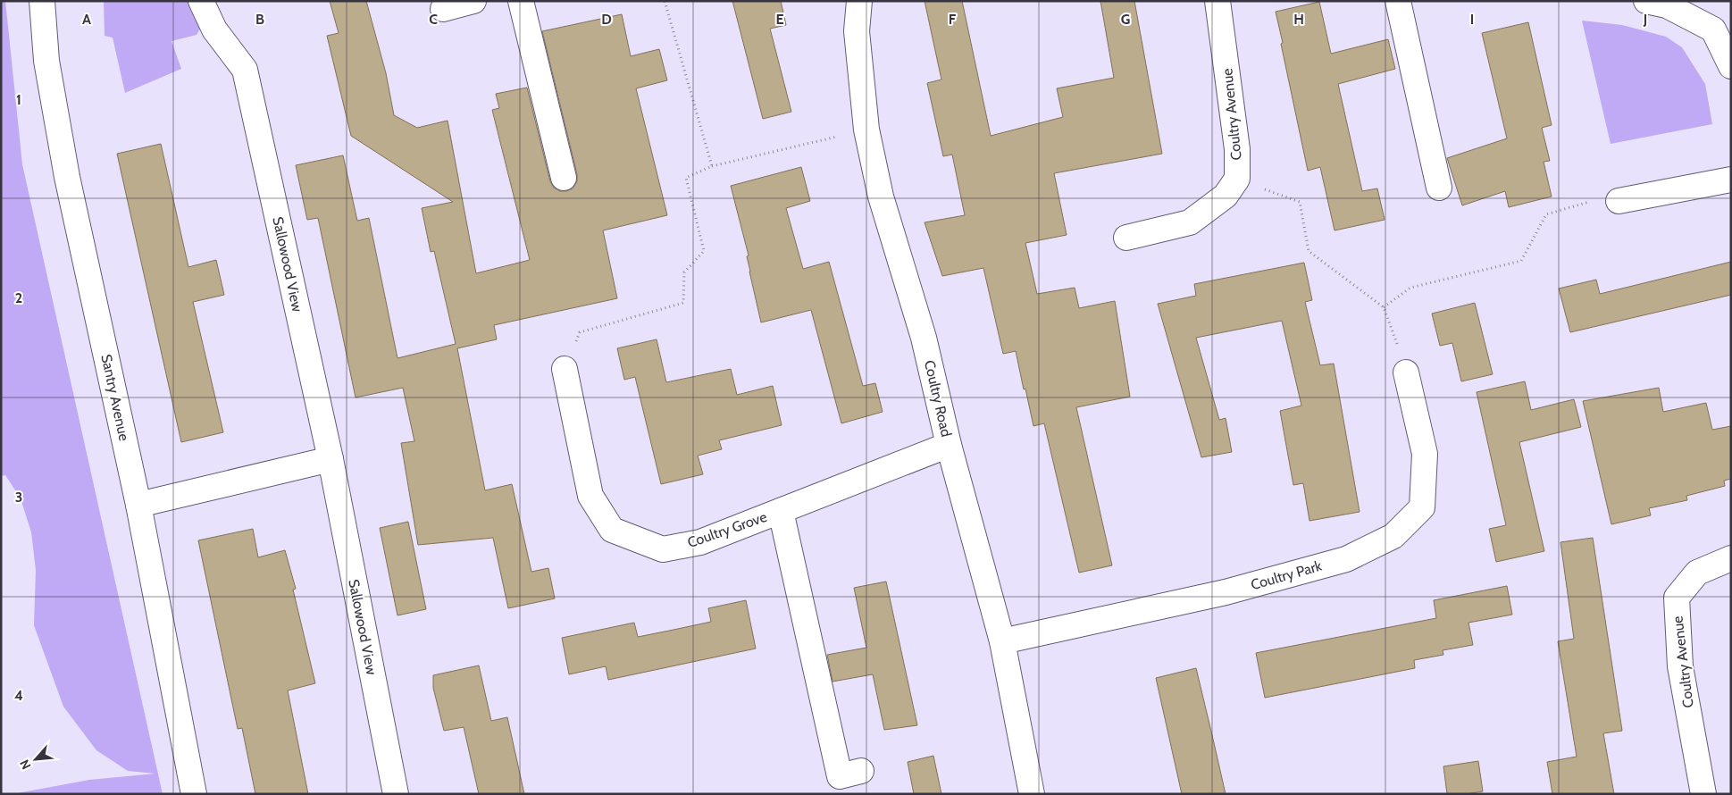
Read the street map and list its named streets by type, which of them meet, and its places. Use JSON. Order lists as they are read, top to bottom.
{
  "streets": {
    "street": [
      "Coultry Avenue",
      "Sallowood View",
      "Santry Avenue",
      "Coultry Road",
      "Coultry Grove",
      "Coultry Park"
    ]
  },
  "crossings": [
    ["Coultry Road", "Coultry Grove"],
    ["Coultry Road", "Coultry Park"]
  ],
  "north": "bottom left",
  "grid": {
    "columns": [
      "A",
      "B",
      "C",
      "D",
      "E",
      "F",
      "G",
      "H",
      "I",
      "J"
    ],
    "rows": [
      "1",
      "2",
      "3",
      "4"
    ]
  }
}
